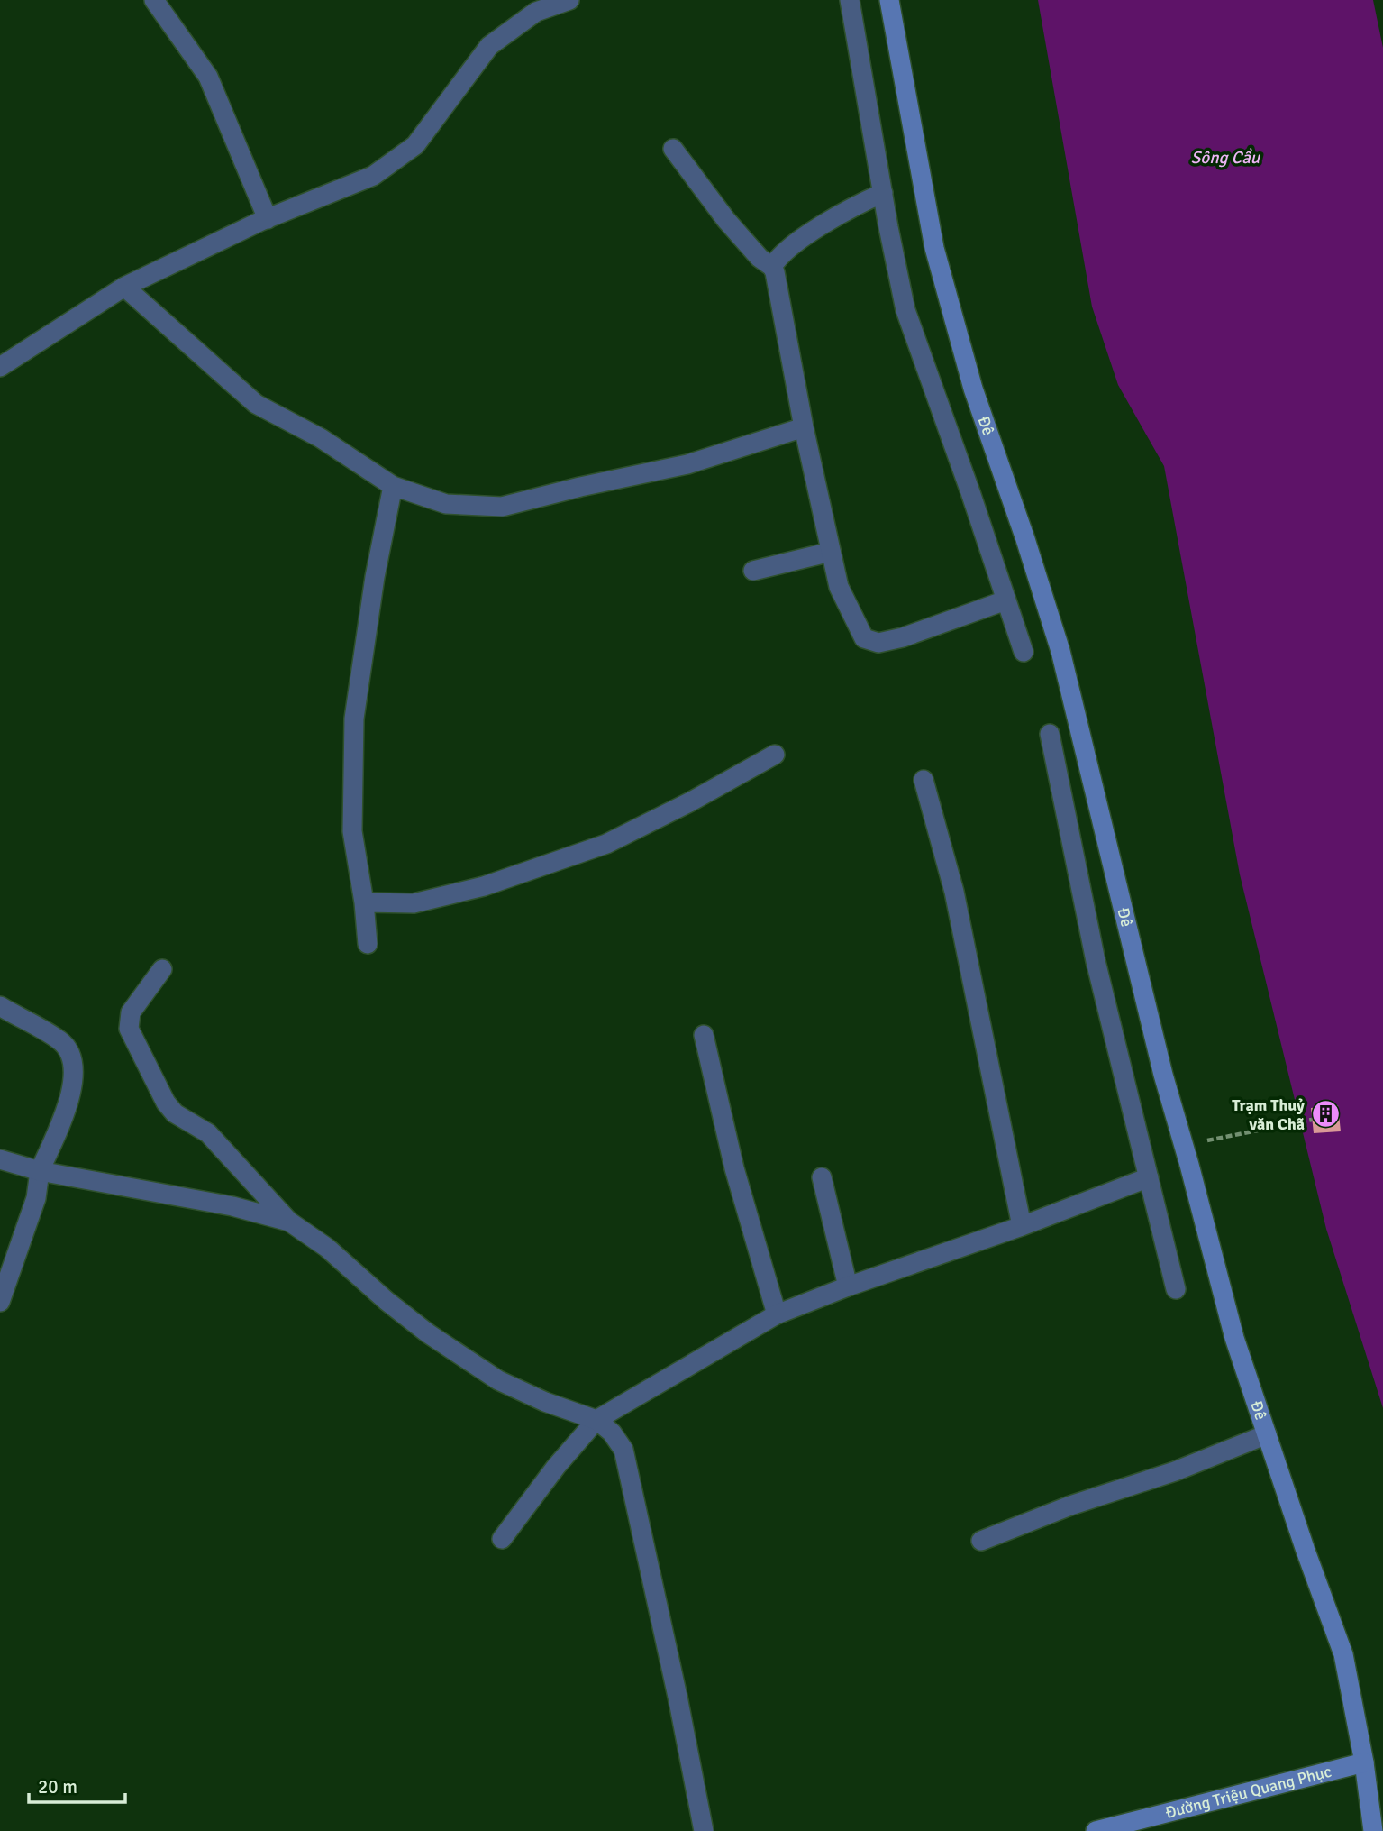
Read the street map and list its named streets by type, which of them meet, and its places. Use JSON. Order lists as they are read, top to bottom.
{
  "streets": {
    "main road": ["Đê", "Đường Triệu Quang Phục"]
  },
  "crossings": [
    ["Đê", "Đường Triệu Quang Phục"]
  ],
  "water": ["Sông Cầu"],
  "places": {
    "building": ["Trạm Thuỷ văn Chã"]
  },
  "scale_bar": "20 m"
}
